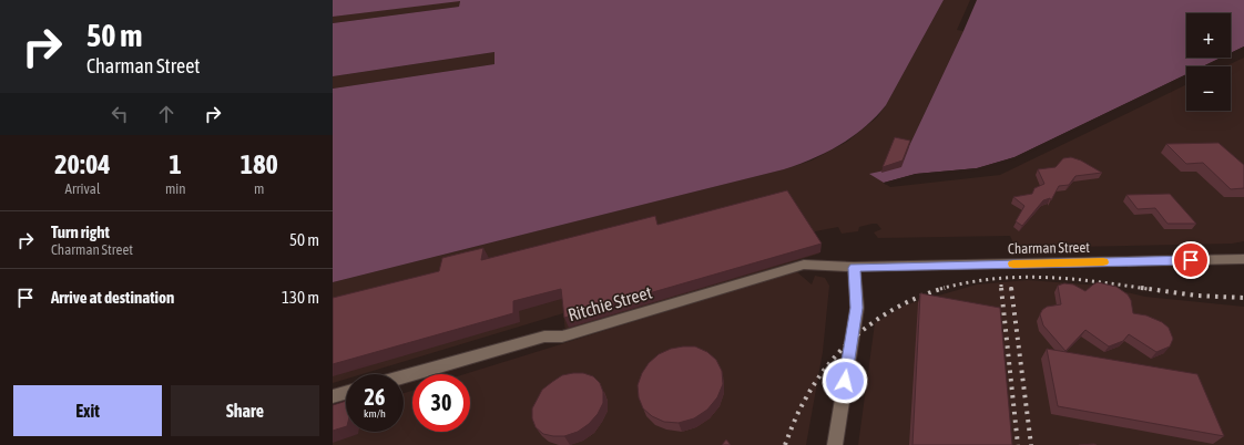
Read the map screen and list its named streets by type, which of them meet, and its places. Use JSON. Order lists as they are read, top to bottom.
{
  "streets": {
    "street": ["Charman Street", "Ritchie Street"]
  },
  "crossings": [
    ["Charman Street", "Ritchie Street"]
  ],
  "page": {
    "turn": ["50 m", "Charman Street"],
    "map_buttons": ["+", "−"],
    "eta": [
      "20:04",
      "Arrival",
      "1",
      "min",
      "180",
      "m"
    ],
    "list": [
      {
        "name": "Turn right",
        "note": "Charman Street",
        "value": "50 m"
      },
      {
        "name": "Arrive at destination",
        "value": "130 m"
      }
    ],
    "speed": "26 km/h",
    "limit": "30",
    "buttons": ["Exit", "Share"]
  }
}
